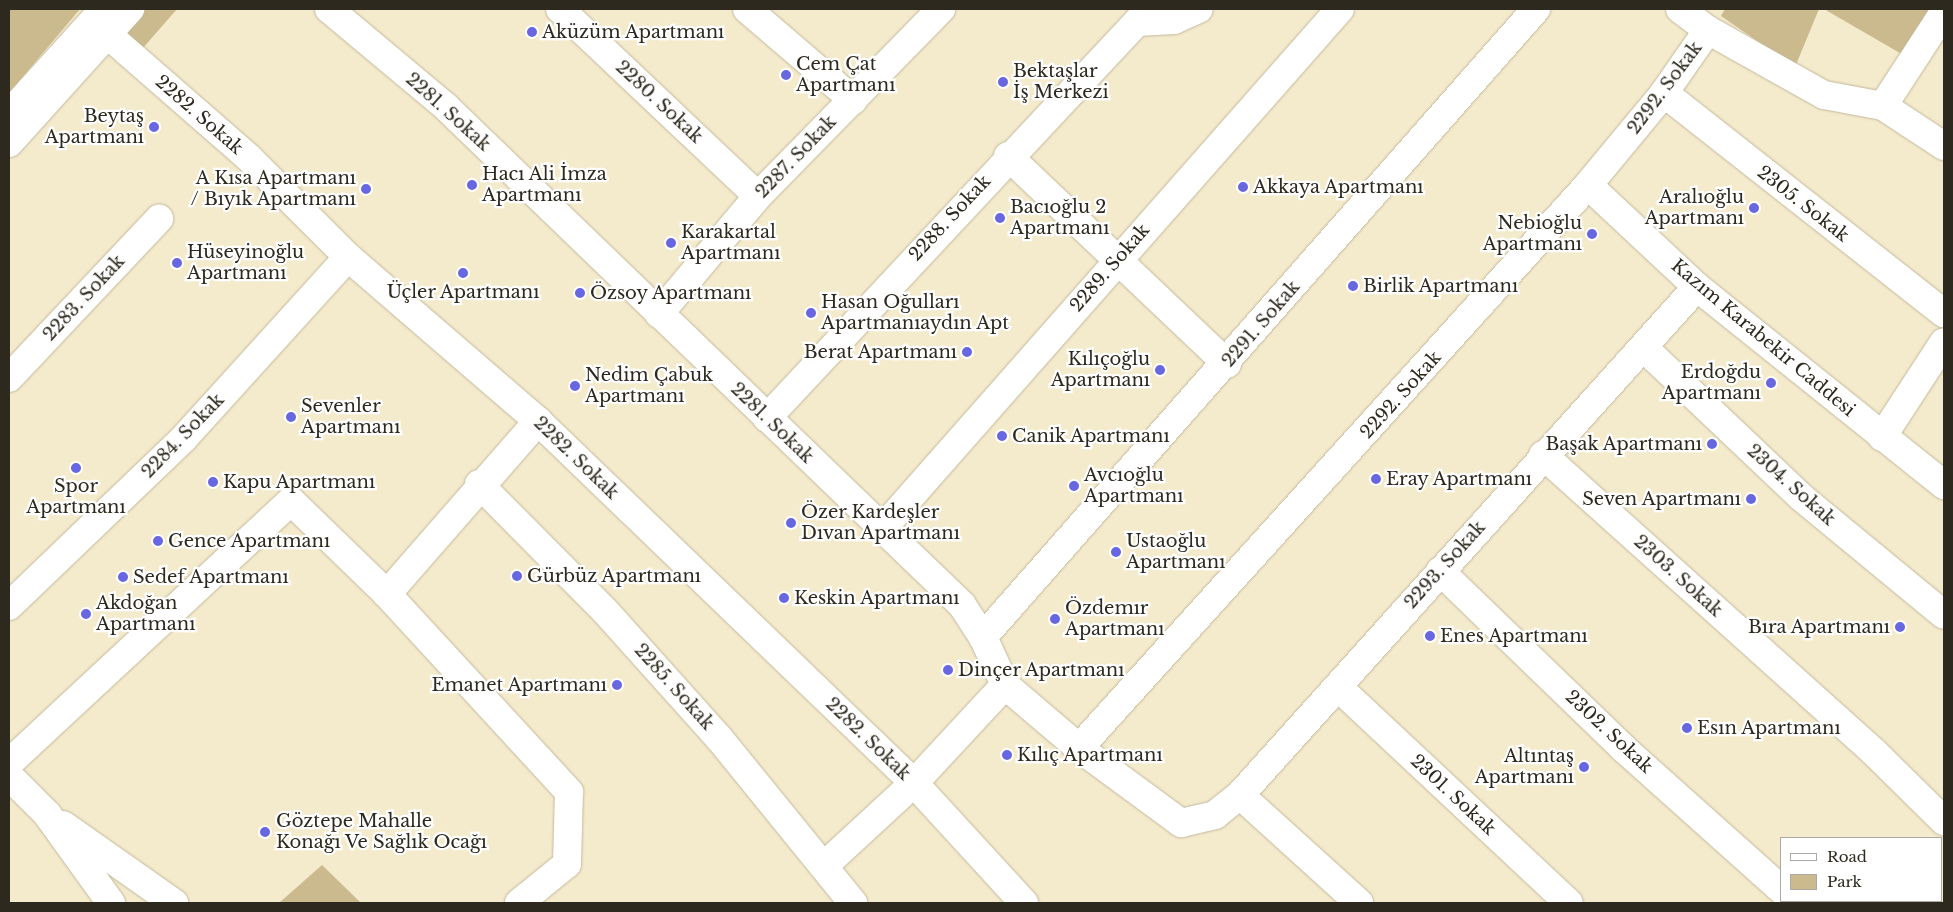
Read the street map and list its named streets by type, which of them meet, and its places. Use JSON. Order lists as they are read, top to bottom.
{
  "streets": {
    "street": [
      "2292. Sokak",
      "2280. Sokak",
      "2281. Sokak",
      "2282. Sokak",
      "2287. Sokak",
      "2305. Sokak",
      "2288. Sokak",
      "2289. Sokak",
      "2283. Sokak",
      "2291. Sokak",
      "Kazım Karabekir Caddesi",
      "2284. Sokak",
      "2304. Sokak",
      "2293. Sokak",
      "2303. Sokak",
      "2285. Sokak",
      "2302. Sokak",
      "2301. Sokak"
    ]
  },
  "crossings": [
    ["2292. Sokak", "2281. Sokak"],
    ["2292. Sokak", "2305. Sokak"],
    ["2292. Sokak", "Kazım Karabekir Caddesi"],
    ["2280. Sokak", "2287. Sokak"],
    ["2281. Sokak", "2287. Sokak"],
    ["2281. Sokak", "2288. Sokak"],
    ["2281. Sokak", "2289. Sokak"],
    ["2281. Sokak", "2291. Sokak"],
    ["2281. Sokak", "2293. Sokak"],
    ["2282. Sokak", "2284. Sokak"],
    ["Kazım Karabekir Caddesi", "2293. Sokak"],
    ["2304. Sokak", "2293. Sokak"],
    ["2293. Sokak", "2303. Sokak"],
    ["2293. Sokak", "2302. Sokak"],
    ["2293. Sokak", "2301. Sokak"]
  ],
  "places": [
    "Aküzüm Apartmanı",
    "Cem Çat Apartmanı",
    "Bektaşlar İş Merkezi",
    "Beytaş Apartmanı",
    "Hacı Ali İmza Apartmanı",
    "Akkaya Apartmanı",
    "A Kısa Apartmanı / Bıyık Apartmanı",
    "Aralıoğlu Apartmanı",
    "Bacıoğlu 2 Apartmanı",
    "Nebioğlu Apartmanı",
    "Karakartal Apartmanı",
    "Hüseyinoğlu Apartmanı",
    "Üçler Apartmanı",
    "Birlik Apartmanı",
    "Özsoy Apartmanı",
    "Hasan Oğulları Apartmanıaydın Apt",
    "Berat Apartmanı",
    "Kılıçoğlu Apartmanı",
    "Erdoğdu Apartmanı",
    "Nedim Çabuk Apartmanı",
    "Sevenler Apartmanı",
    "Canik Apartmanı",
    "Başak Apartmanı",
    "Spor Apartmanı",
    "Eray Apartmanı",
    "Kapu Apartmanı",
    "Avcıoğlu Apartmanı",
    "Seven Apartmanı",
    "Özer Kardeşler Dıvan Apartmanı",
    "Gence Apartmanı",
    "Ustaoğlu Apartmanı",
    "Gürbüz Apartmanı",
    "Sedef Apartmanı",
    "Keskin Apartmanı",
    "Akdoğan Apartmanı",
    "Özdemır Apartmanı",
    "Bıra Apartmanı",
    "Enes Apartmanı",
    "Dinçer Apartmanı",
    "Emanet Apartmanı",
    "Esın Apartmanı",
    "Kılıç Apartmanı",
    "Altıntaş Apartmanı",
    "Göztepe Mahalle Konağı Ve Sağlık Ocağı"
  ],
  "legend": ["Road", "Park"]
}
